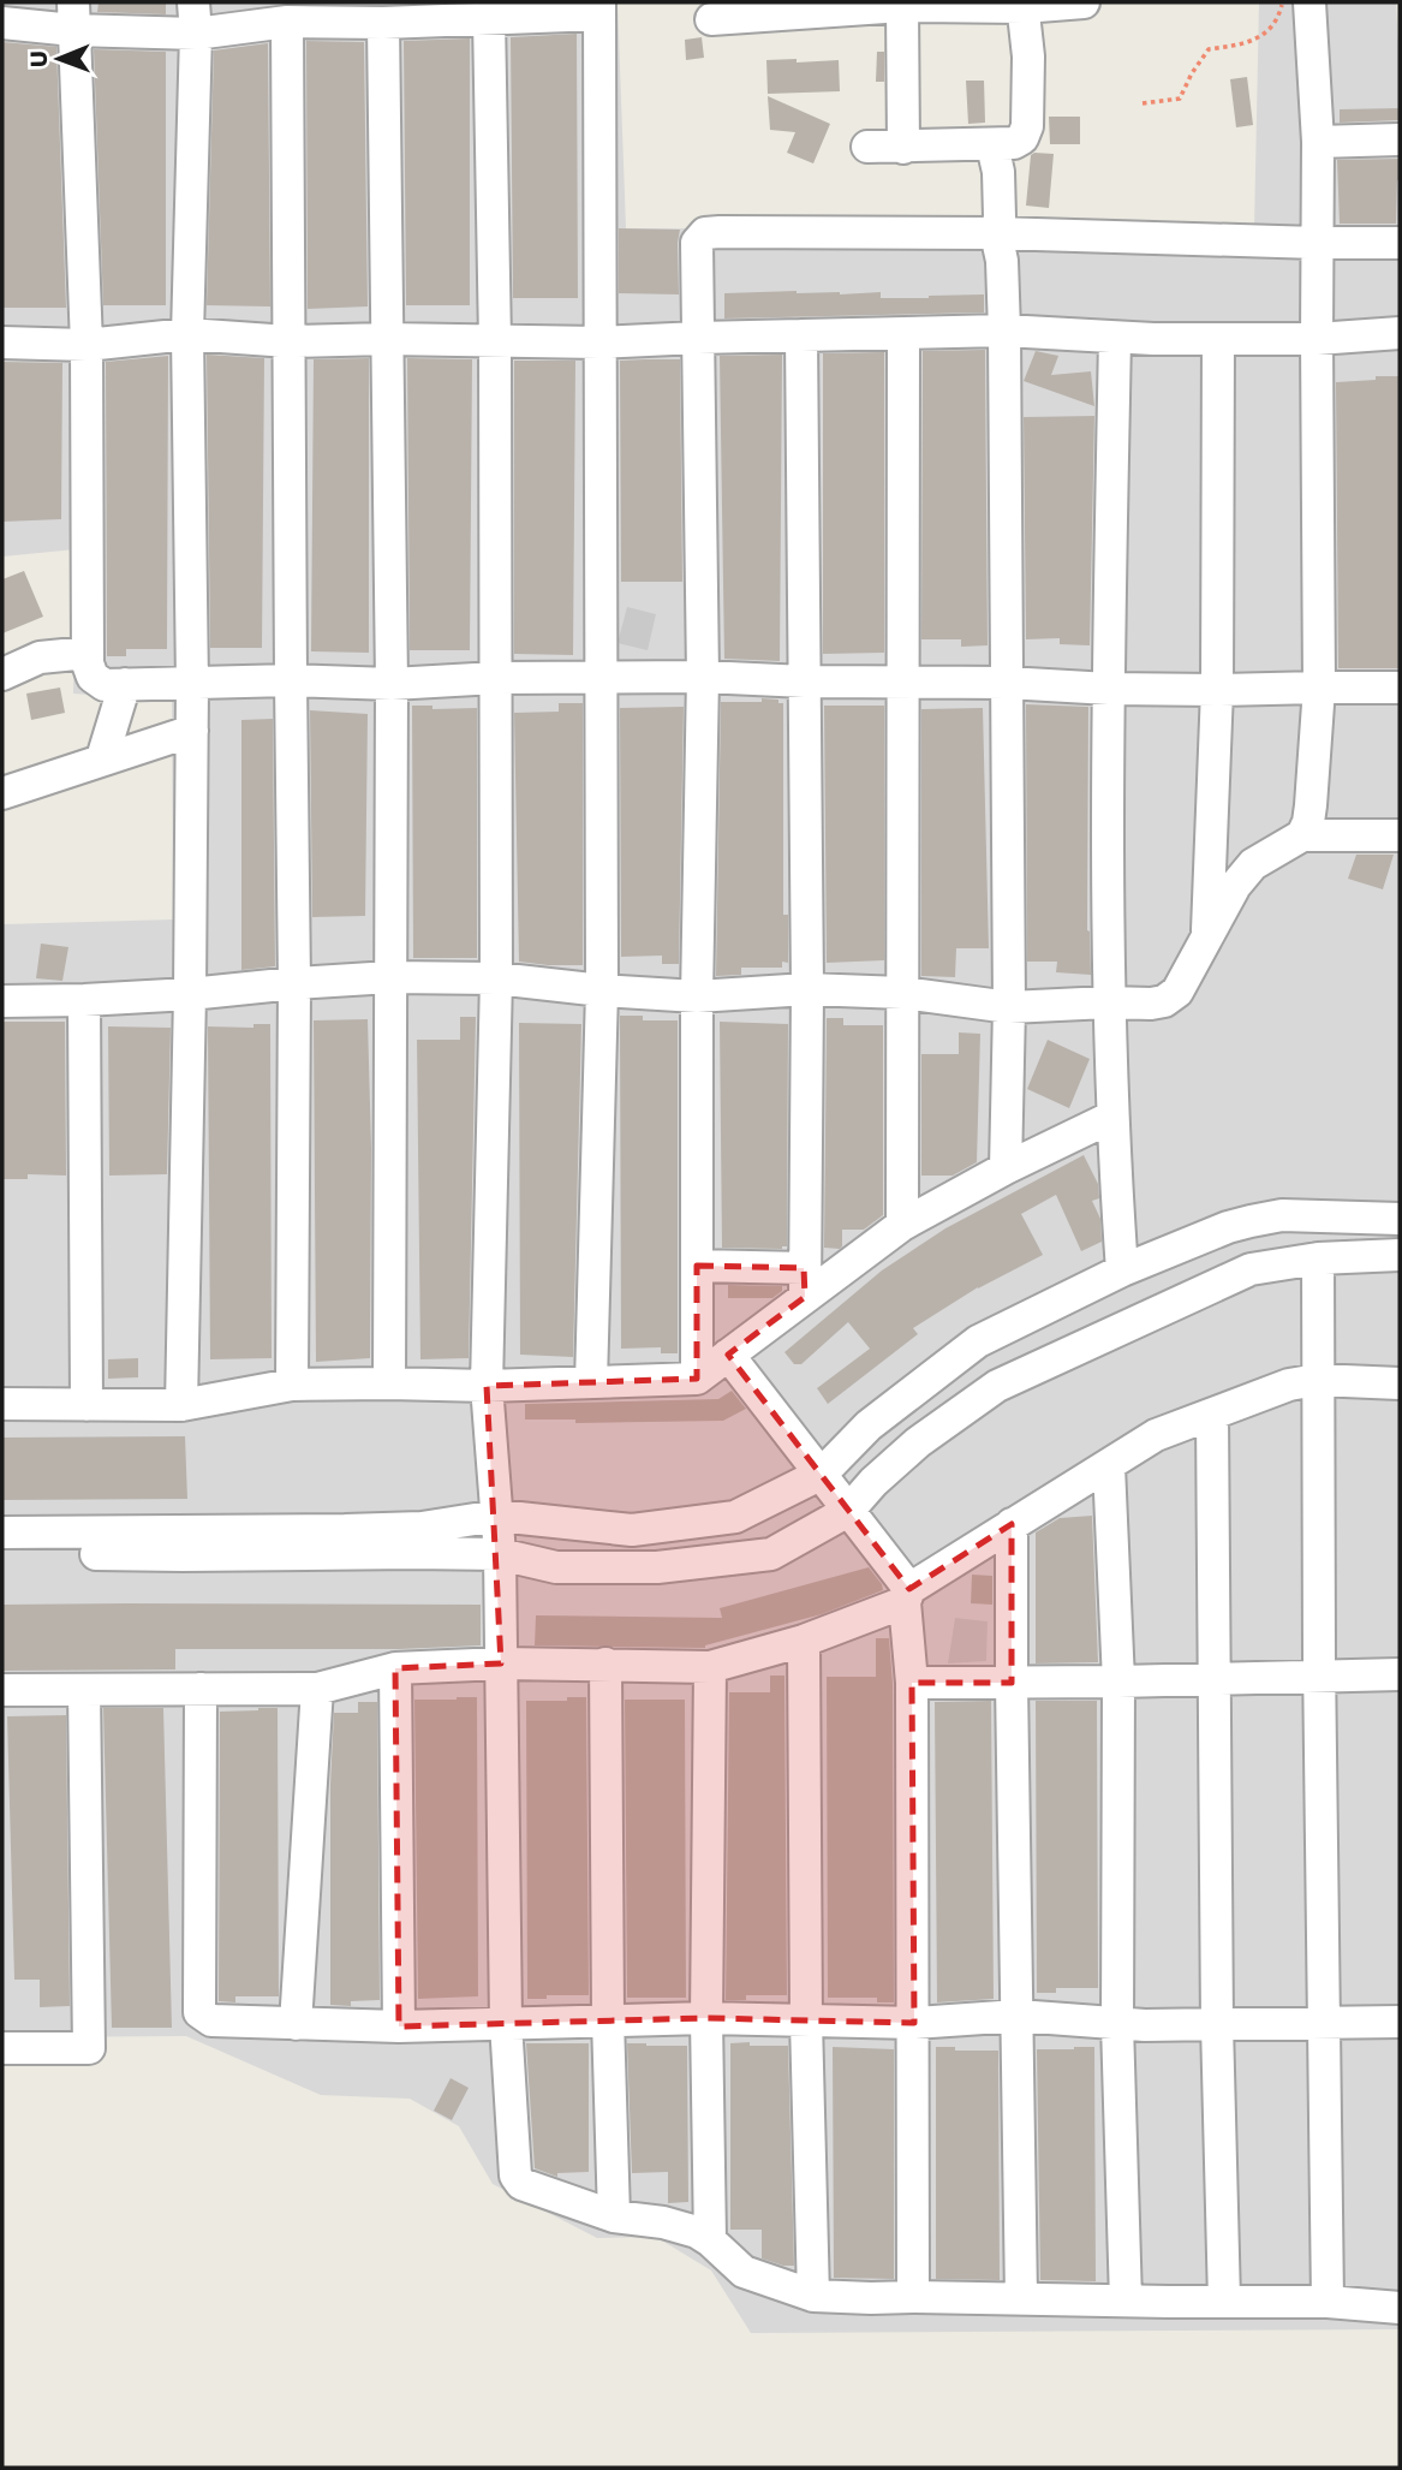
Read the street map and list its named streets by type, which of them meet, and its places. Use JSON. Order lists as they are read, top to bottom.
{
  "north": "left"
}
